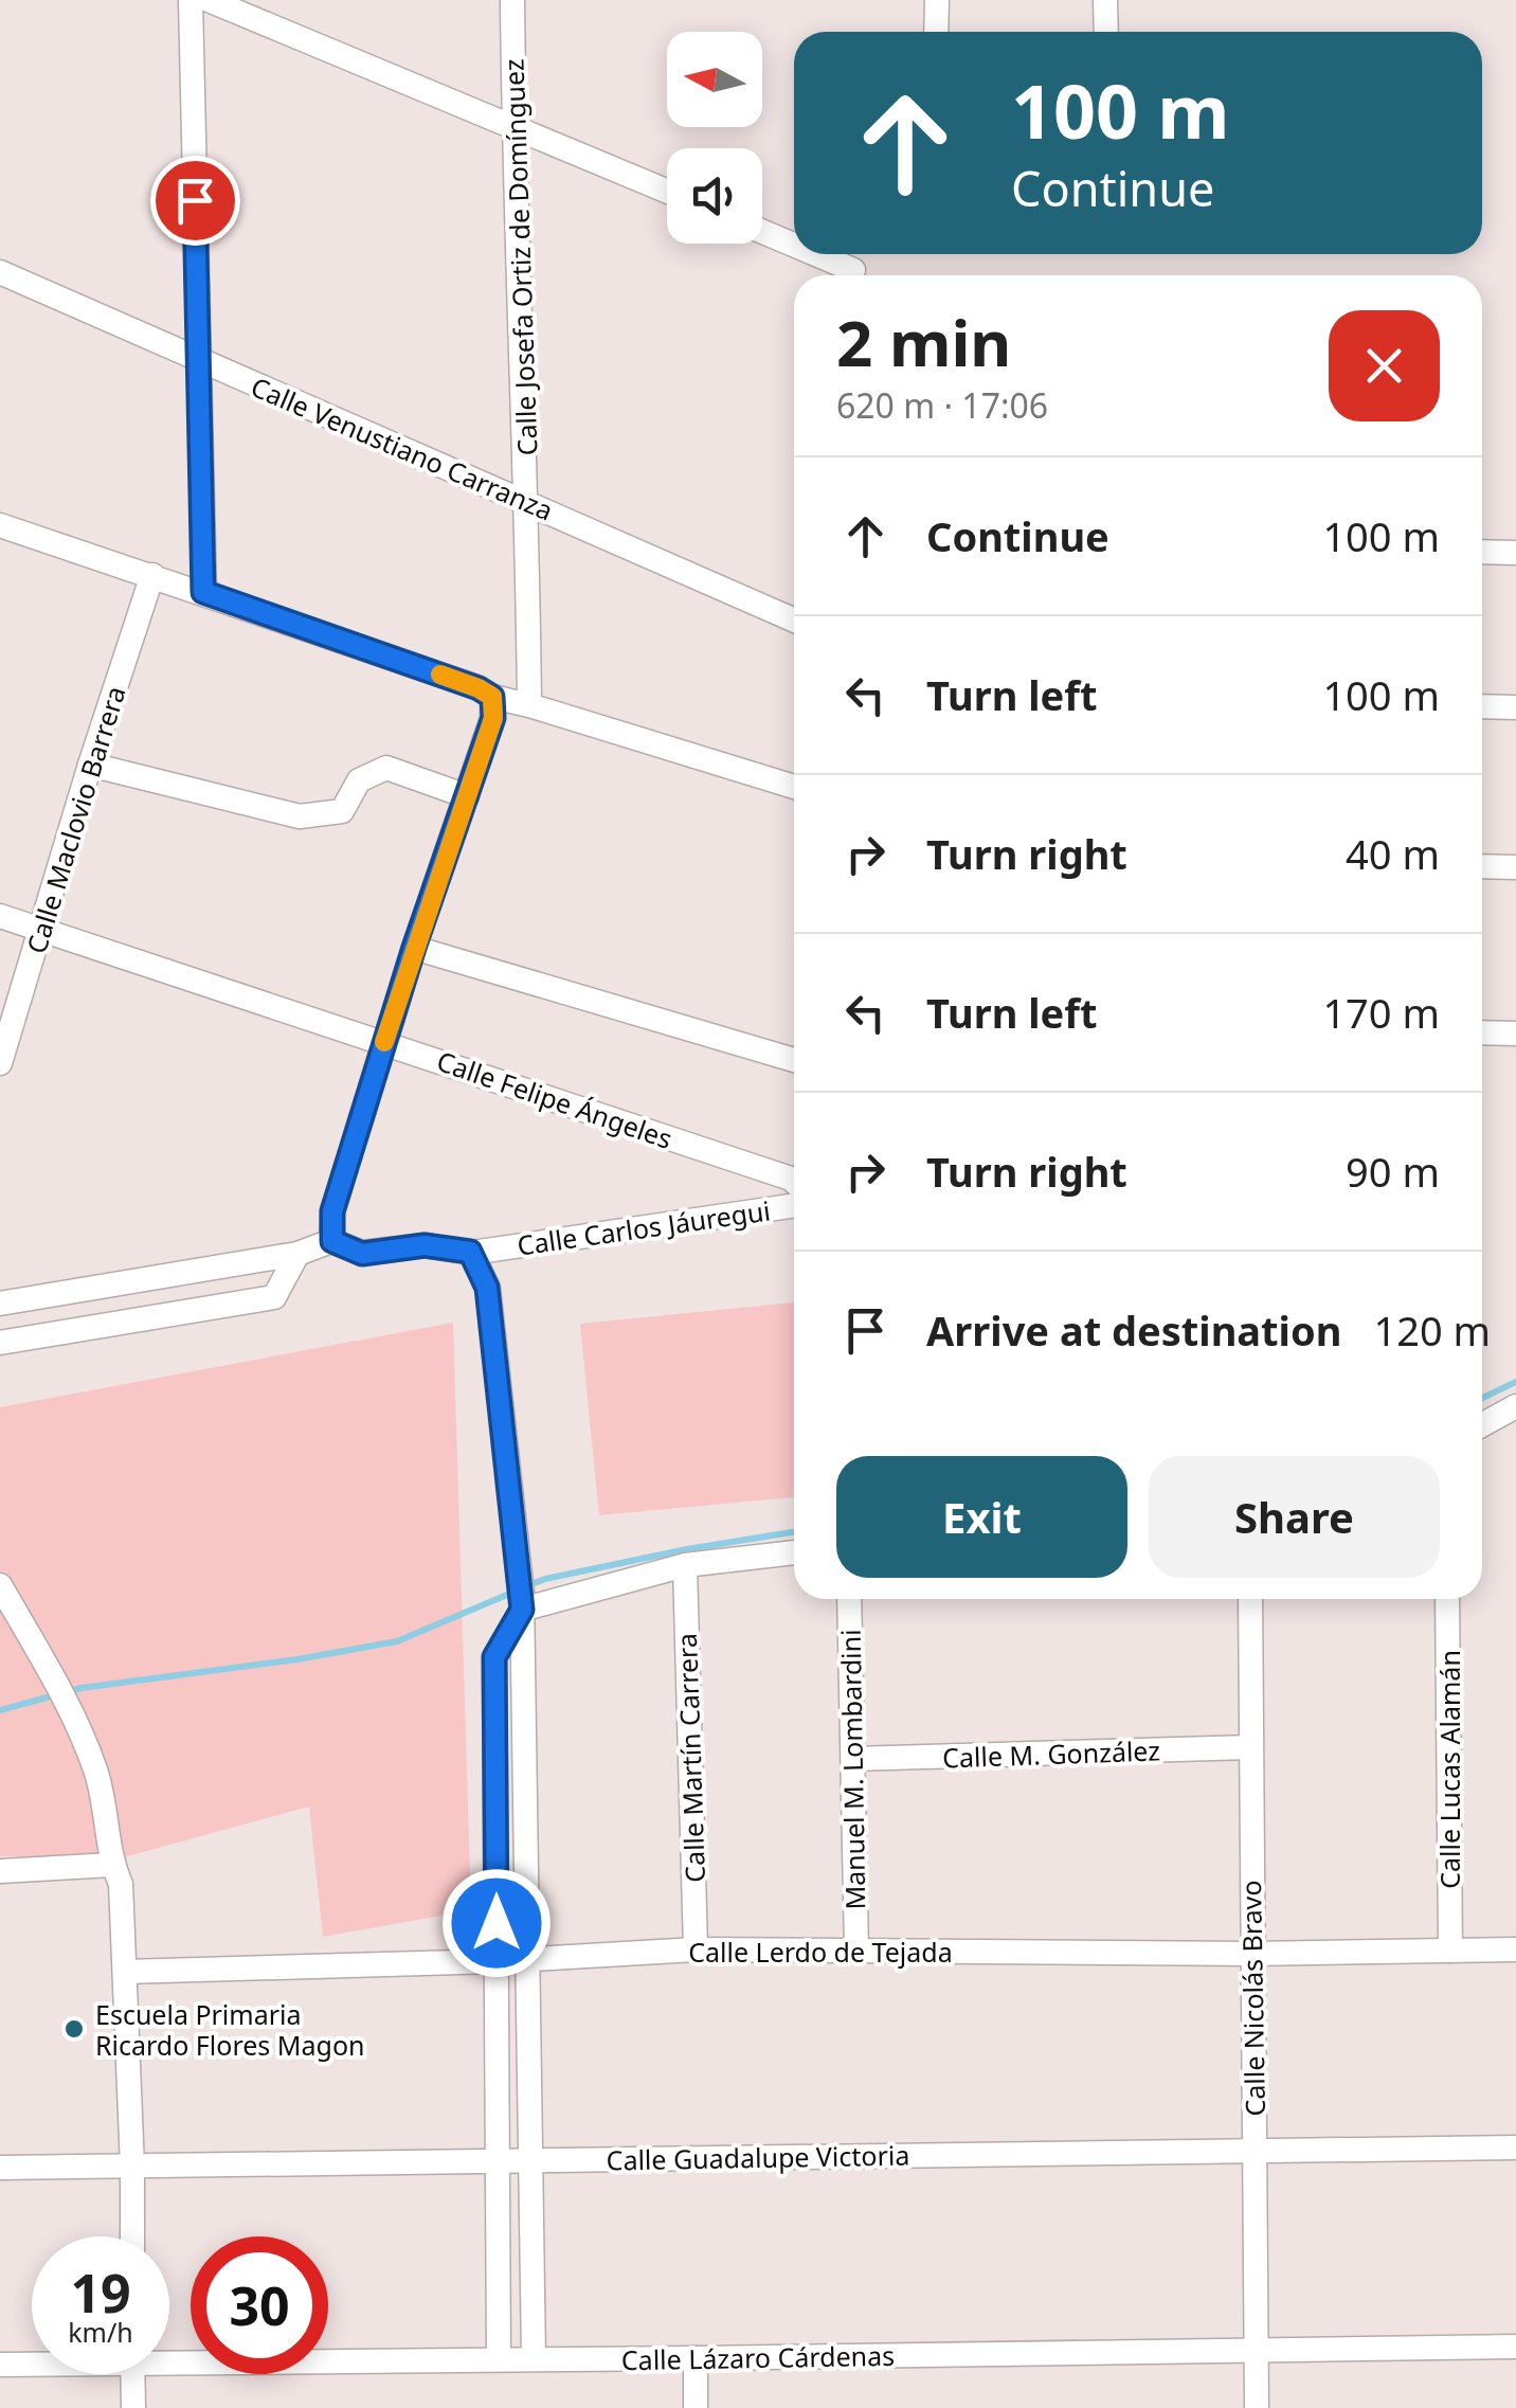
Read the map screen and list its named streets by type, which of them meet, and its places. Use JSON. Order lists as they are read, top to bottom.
{
  "streets": {
    "street": [
      "Calle Josefa Ortiz de Domínguez",
      "Calle Venustiano Carranza",
      "Calle Maclovio Barrera",
      "Calle Felipe Ángeles",
      "Calle Carlos Jáuregui",
      "Calle M. González",
      "Calle Martín Carrera",
      "Manuel M. Lombardini",
      "Calle Lucas Alamán",
      "Calle Lerdo de Tejada",
      "Calle Nicolás Bravo",
      "Calle Guadalupe Victoria",
      "Calle Lázaro Cárdenas"
    ]
  },
  "crossings": [
    ["Calle Josefa Ortiz de Domínguez", "Calle Venustiano Carranza"],
    ["Calle Maclovio Barrera", "Calle Felipe Ángeles"],
    ["Calle M. González", "Manuel M. Lombardini"],
    ["Calle M. González", "Calle Nicolás Bravo"],
    ["Calle Martín Carrera", "Calle Lerdo de Tejada"],
    ["Manuel M. Lombardini", "Calle Lerdo de Tejada"],
    ["Calle Lucas Alamán", "Calle Lerdo de Tejada"],
    ["Calle Lerdo de Tejada", "Calle Nicolás Bravo"],
    ["Calle Nicolás Bravo", "Calle Guadalupe Victoria"],
    ["Calle Nicolás Bravo", "Calle Lázaro Cárdenas"]
  ],
  "places": ["Escuela Primaria Ricardo Flores Magon"],
  "north": "left",
  "page": {
    "turn": ["100 m", "Continue"],
    "heading": ["2 min", "620 m · 17:06"],
    "list": [
      {
        "name": "Continue",
        "value": "100 m"
      },
      {
        "name": "Turn left",
        "value": "100 m"
      },
      {
        "name": "Turn right",
        "value": "40 m"
      },
      {
        "name": "Turn left",
        "value": "170 m"
      },
      {
        "name": "Turn right",
        "value": "90 m"
      },
      {
        "name": "Arrive at destination",
        "value": "120 m"
      }
    ],
    "buttons": ["Exit", "Share"],
    "speed": "19 km/h",
    "limit": "30"
  }
}
